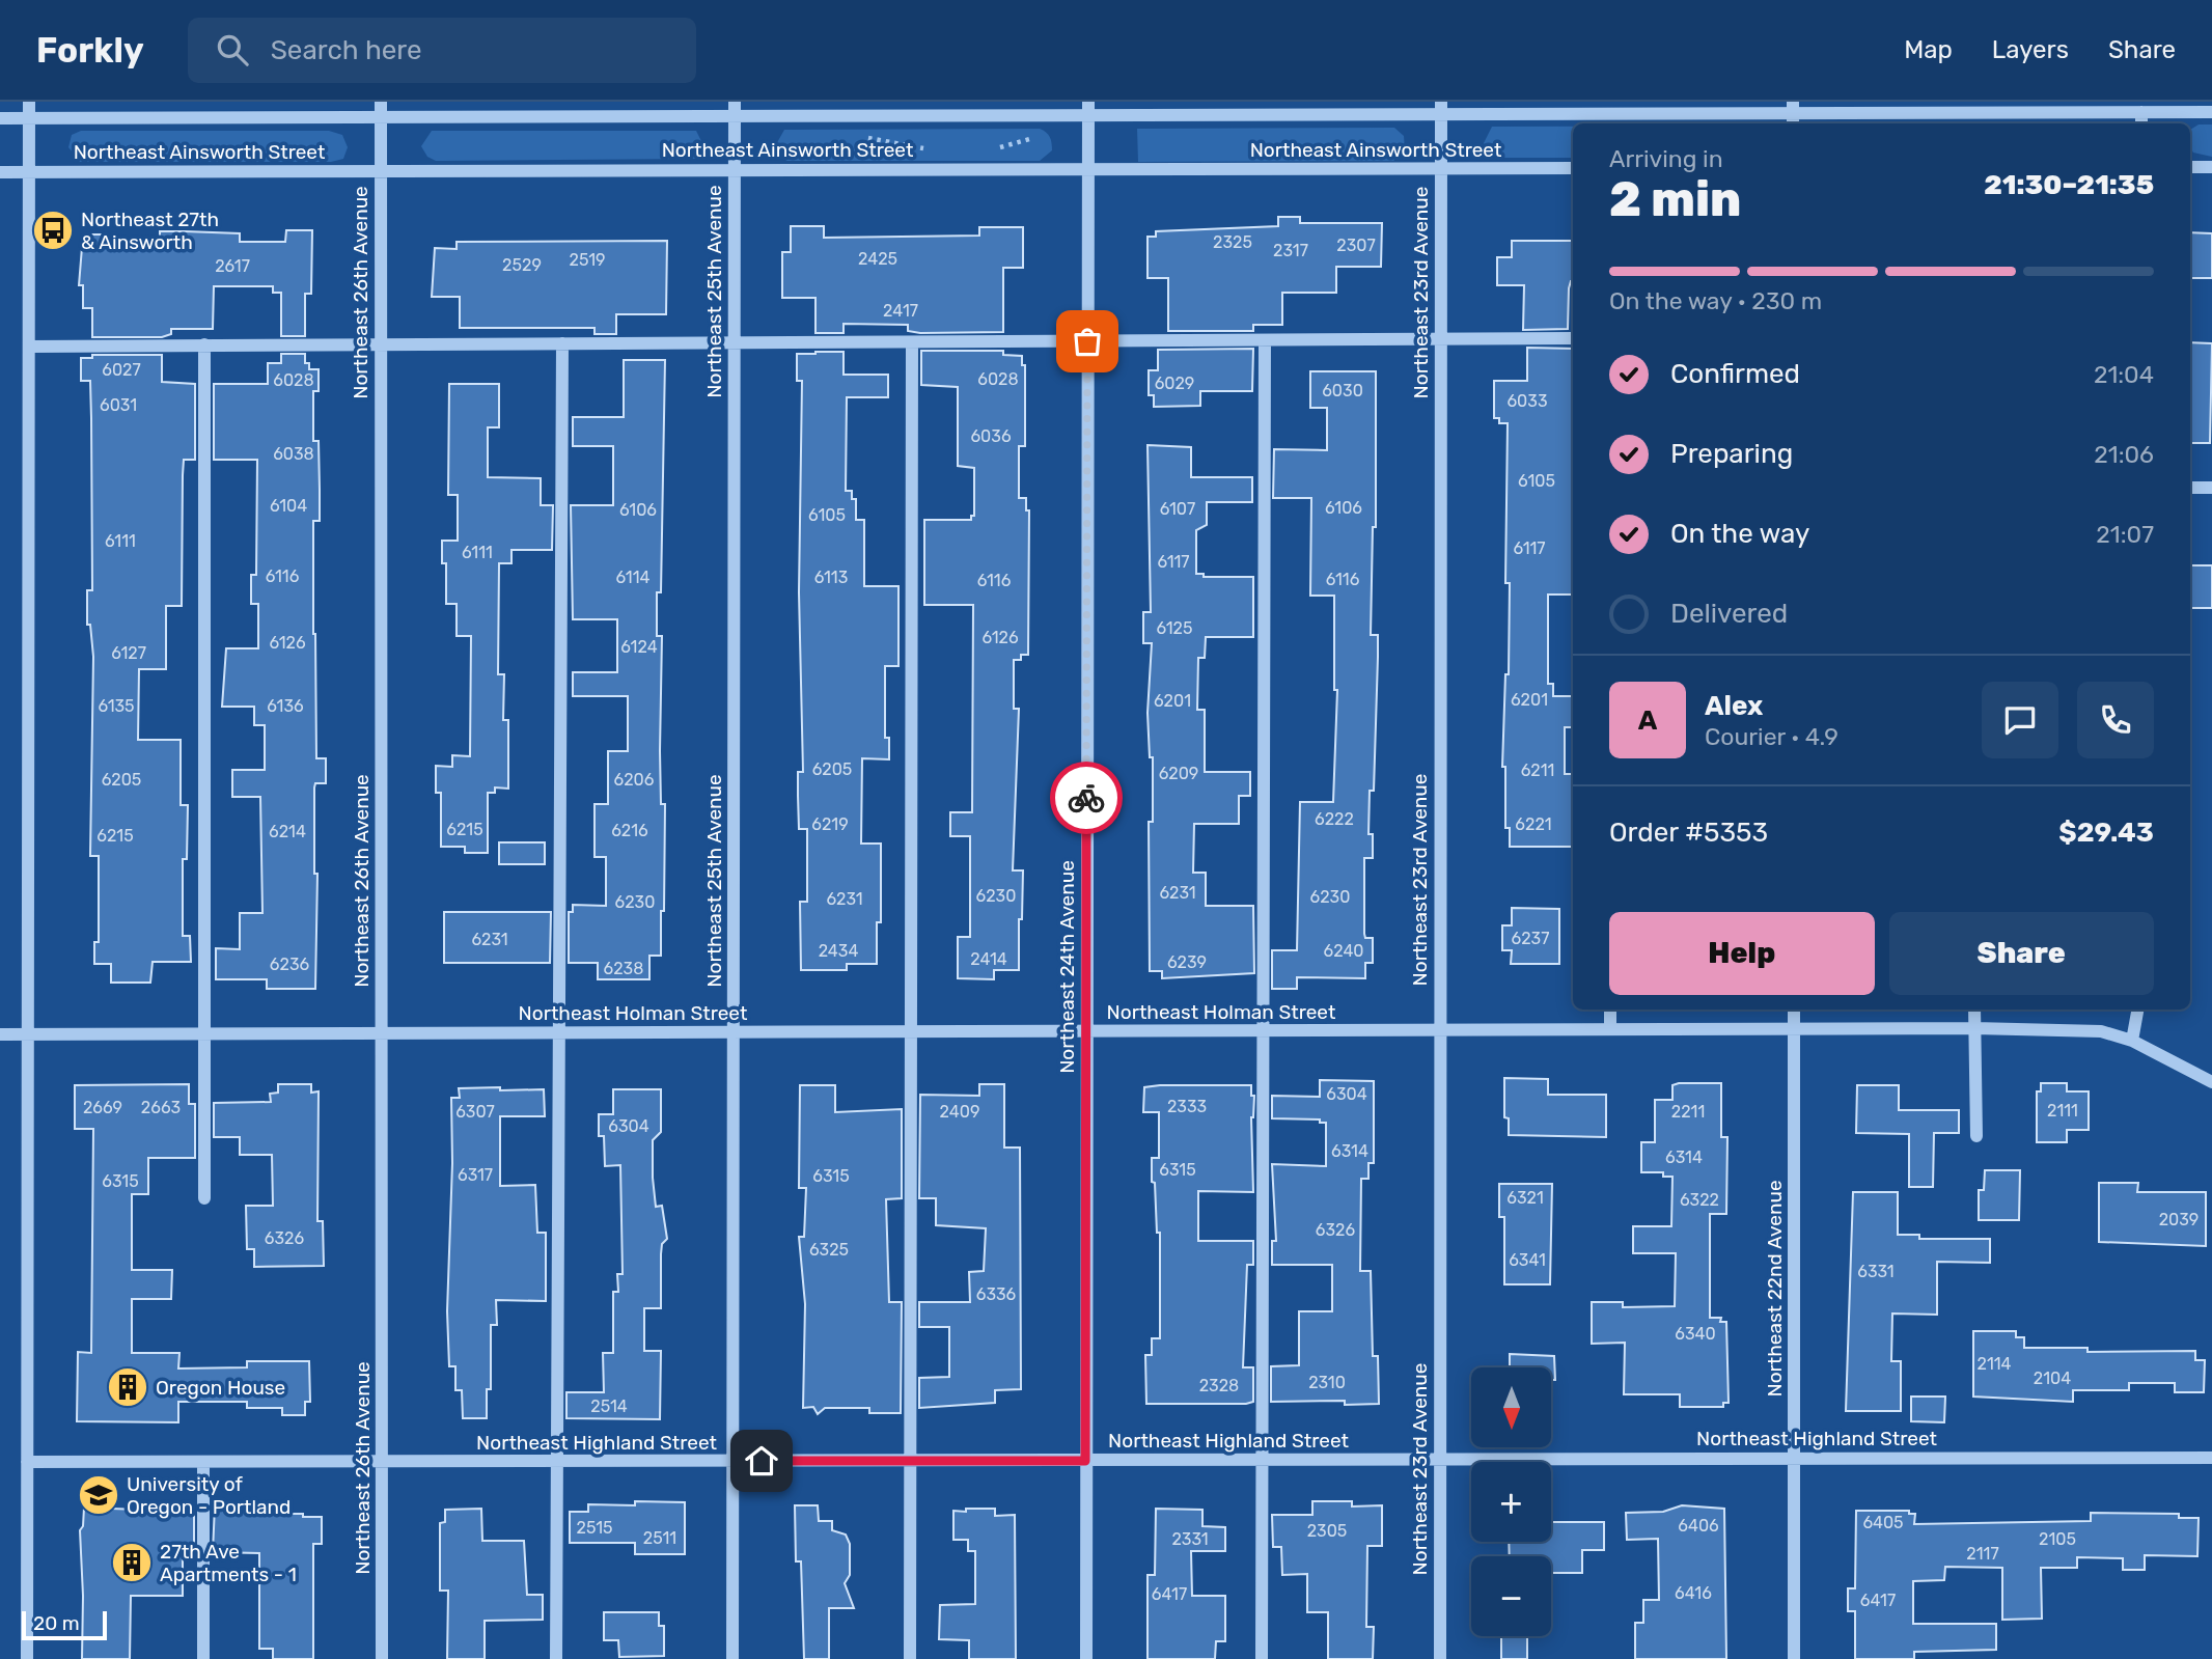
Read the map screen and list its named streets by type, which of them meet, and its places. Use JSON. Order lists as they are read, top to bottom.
{
  "streets": {
    "street": [
      "Northeast Ainsworth Street",
      "Northeast 25th Avenue",
      "Northeast 26th Avenue",
      "Northeast 23rd Avenue",
      "Northeast 24th Avenue",
      "Northeast Holman Street",
      "Northeast 22nd Avenue",
      "Northeast Highland Street"
    ]
  },
  "crossings": [
    ["Northeast Ainsworth Street", "Northeast 25th Avenue"],
    ["Northeast Ainsworth Street", "Northeast 26th Avenue"],
    ["Northeast Ainsworth Street", "Northeast 23rd Avenue"],
    ["Northeast Ainsworth Street", "Northeast 24th Avenue"],
    ["Northeast 25th Avenue", "Northeast Holman Street"],
    ["Northeast 25th Avenue", "Northeast Highland Street"],
    ["Northeast 26th Avenue", "Northeast Holman Street"],
    ["Northeast 26th Avenue", "Northeast Highland Street"],
    ["Northeast 23rd Avenue", "Northeast Holman Street"],
    ["Northeast 23rd Avenue", "Northeast Highland Street"],
    ["Northeast 24th Avenue", "Northeast Holman Street"],
    ["Northeast 24th Avenue", "Northeast Highland Street"],
    ["Northeast Holman Street", "Northeast 22nd Avenue"],
    ["Northeast 22nd Avenue", "Northeast Highland Street"]
  ],
  "places": {
    "bus stop": ["Northeast 27th & Ainsworth"],
    "building": ["Oregon House", "27th Ave Apartments - 1"],
    "school or university": ["University of Oregon - Portland"]
  },
  "house_numbers": [
    "2325",
    "2307",
    "2317",
    "2425",
    "2519",
    "2529",
    "2617",
    "2417",
    "6027",
    "6028",
    "6028",
    "6029",
    "6030",
    "6033",
    "6031",
    "6036",
    "6038",
    "6105",
    "6104",
    "6106",
    "6107",
    "6106",
    "6105",
    "6111",
    "6117",
    "6111",
    "6117",
    "6116",
    "6114",
    "6113",
    "6116",
    "6116",
    "6125",
    "6126",
    "6126",
    "6124",
    "6127",
    "6201",
    "6201",
    "6135",
    "6136",
    "6205",
    "6211",
    "6209",
    "6205",
    "6206",
    "6222",
    "6219",
    "6221",
    "6215",
    "6216",
    "6214",
    "6215",
    "6231",
    "6230",
    "6230",
    "6231",
    "6230",
    "6237",
    "6231",
    "2434",
    "6240",
    "2414",
    "6239",
    "6236",
    "6238",
    "6304",
    "2333",
    "2669",
    "2663",
    "2111",
    "6307",
    "2409",
    "2211",
    "6304",
    "6314",
    "6314",
    "6315",
    "6317",
    "6315",
    "6315",
    "6321",
    "6322",
    "2039",
    "6326",
    "6326",
    "6325",
    "6341",
    "6331",
    "6336",
    "6340",
    "2114",
    "2104",
    "2310",
    "2328",
    "2514",
    "6405",
    "6406",
    "2515",
    "2305",
    "2511",
    "2331",
    "2105",
    "2117",
    "6416",
    "6417",
    "6417"
  ],
  "scale_bar": "20 m",
  "north": "bottom",
  "page": {
    "header": "Forkly",
    "search": "Search here",
    "nav": ["Map", "Layers", "Share"],
    "heading": ["2 min", "Arriving in", "21:30–21:35"],
    "panel": [
      "Alex",
      "Courier · 4.9",
      "Order #5353",
      "$29.43"
    ],
    "bar": "On the way · 230 m",
    "list": [
      ["Confirmed", "21:04"],
      ["Preparing", "21:06"],
      ["On the way", "21:07"],
      "Delivered"
    ],
    "round": "A",
    "buttons": ["Help", "Share"],
    "map_buttons": ["+", "−"],
    "scale": "20 m"
  }
}
